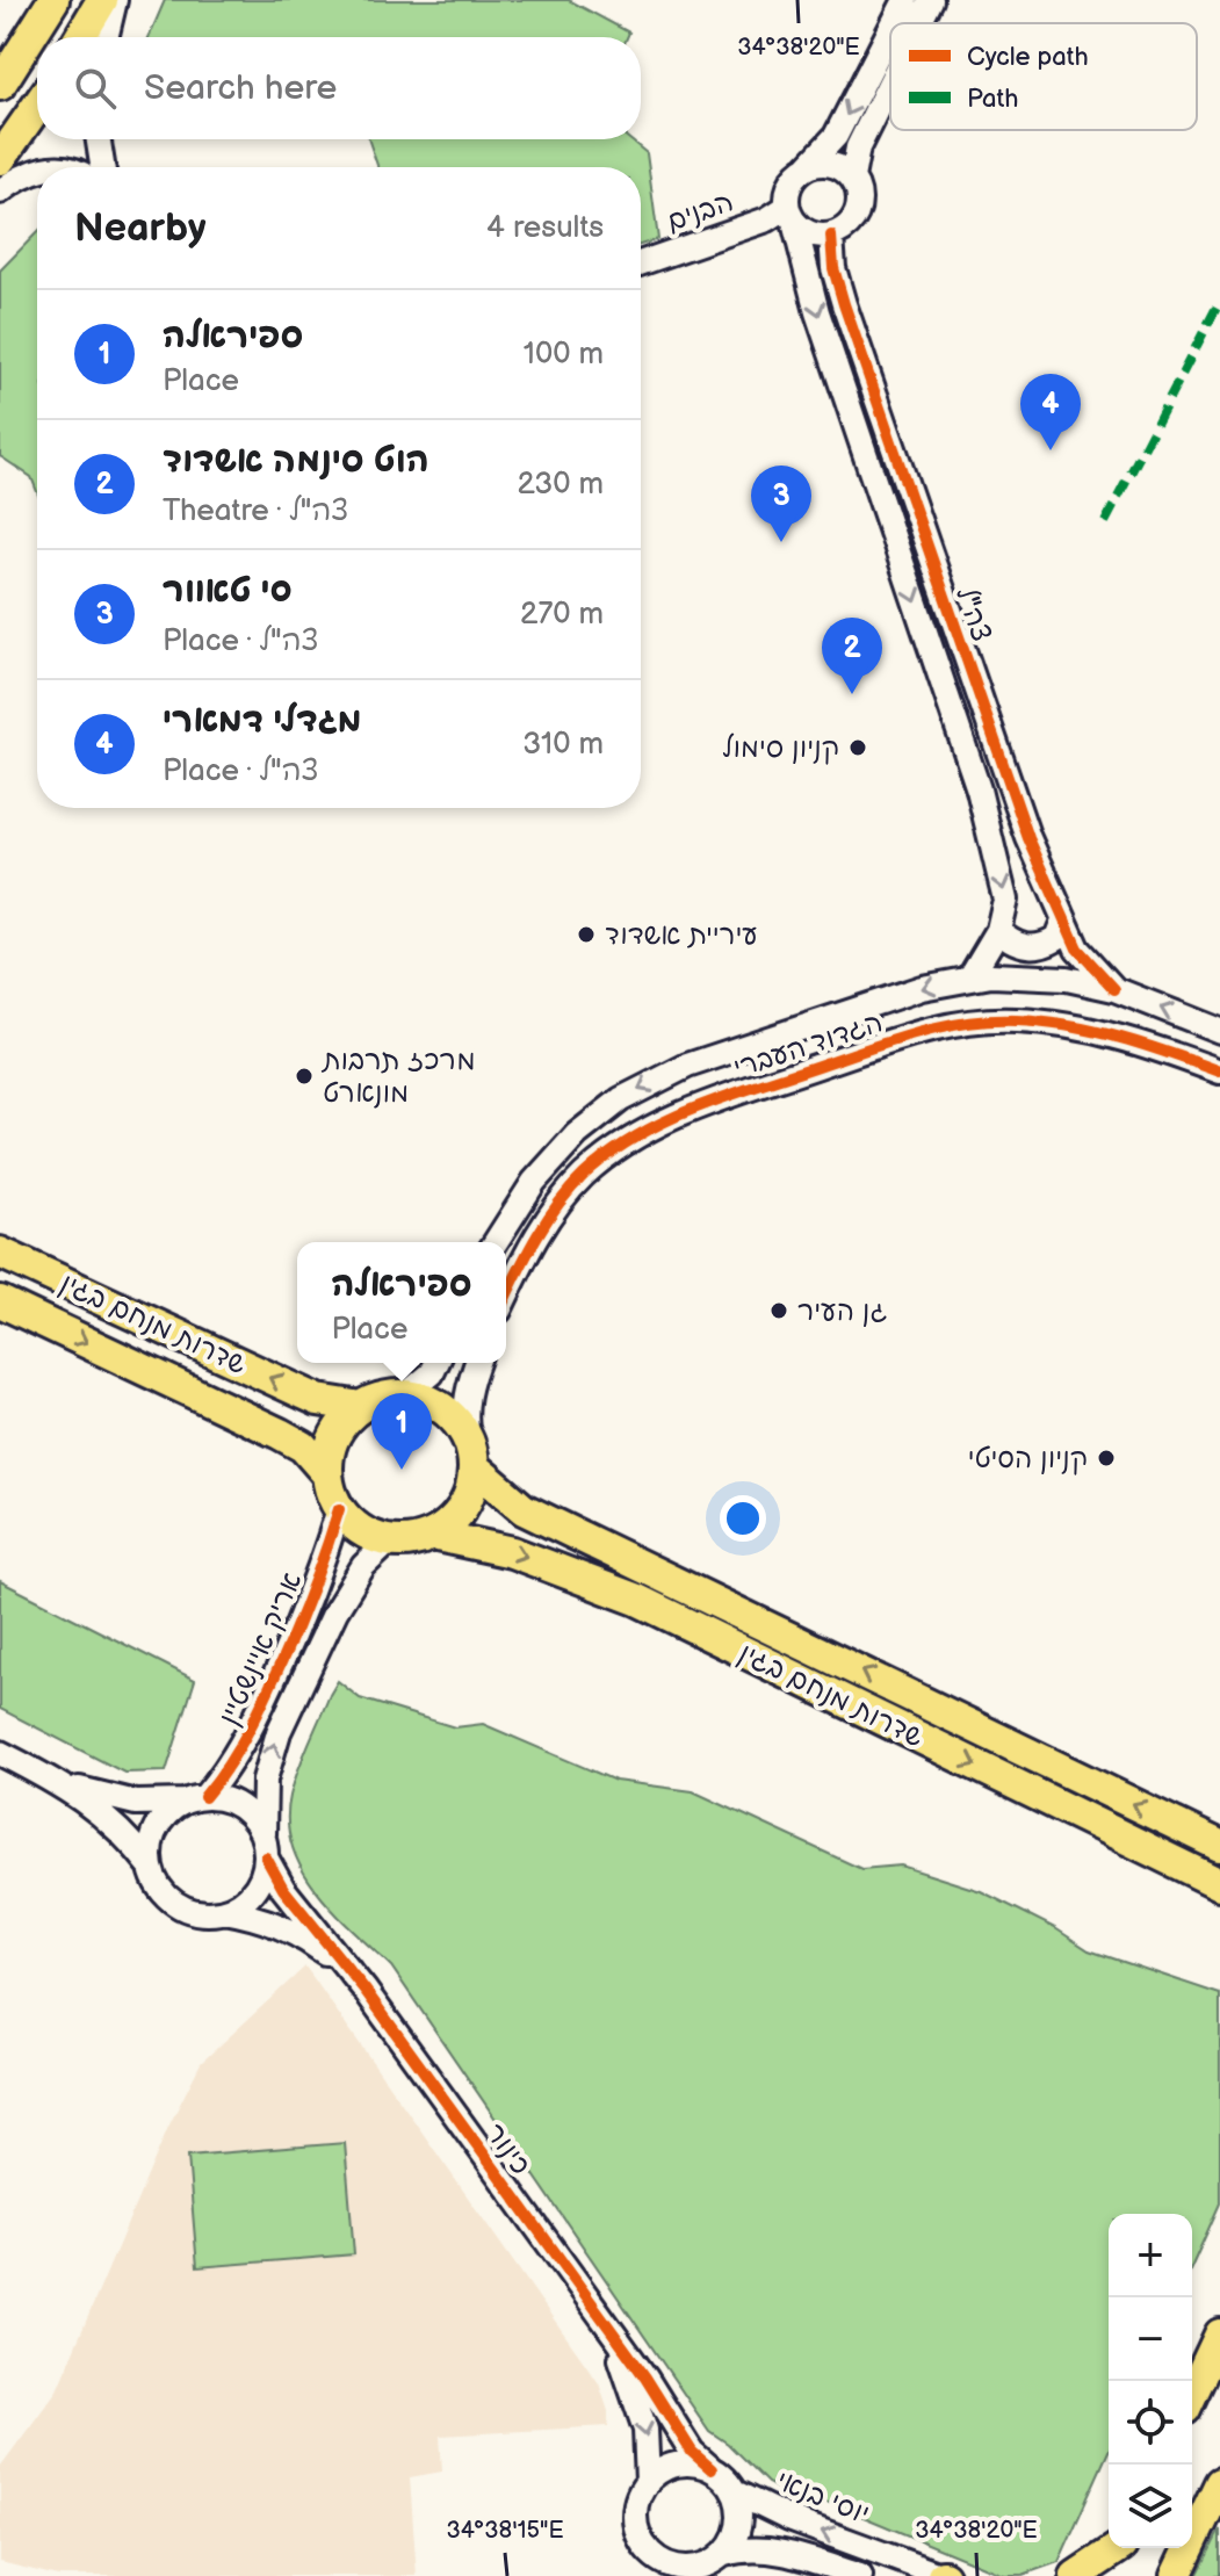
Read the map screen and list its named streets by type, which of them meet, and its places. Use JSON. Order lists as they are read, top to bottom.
{
  "streets": {
    "main road": ["שדרות מנחם בגין"],
    "street": [
      "הבנים",
      "צה\"ל",
      "הגדוד העברי",
      "אריק איינשטיין",
      "כינור",
      "יוסי בנאי"
    ]
  },
  "crossings": [
    ["הבנים", "צה\"ל"],
    ["צה\"ל", "הגדוד העברי"],
    ["שדרות מנחם בגין", "אריק איינשטיין"],
    ["אריק איינשטיין", "כינור"],
    ["כינור", "יוסי בנאי"]
  ],
  "places": [
    "קניון סימול",
    "עיריית אשדוד",
    "מרכז תרבות מונארט",
    "גן העיר",
    "קניון הסיטי"
  ],
  "legend": ["Cycle path", "Path"],
  "page": {
    "search": "Search here",
    "heading": ["Nearby", "4 results"],
    "list": [
      {
        "mark": "1",
        "name": "ספיראלה",
        "note": "Place",
        "value": "100 m"
      },
      {
        "mark": "2",
        "name": "הוט סינמה אשדוד",
        "note": "Theatre · צה\"ל",
        "value": "230 m"
      },
      {
        "mark": "3",
        "name": "סי טאוור",
        "note": "Place · צה\"ל",
        "value": "270 m"
      },
      {
        "mark": "4",
        "name": "מגדלי דמארי",
        "note": "Place · צה\"ל",
        "value": "310 m"
      }
    ],
    "pins": [
      "4",
      "3",
      "2",
      "1"
    ],
    "popup": ["ספיראלה", "Place"],
    "map_buttons": ["+", "−"]
  },
  "coordinates": ["34°38'20\"E", "34°38'15\"E"]
}
